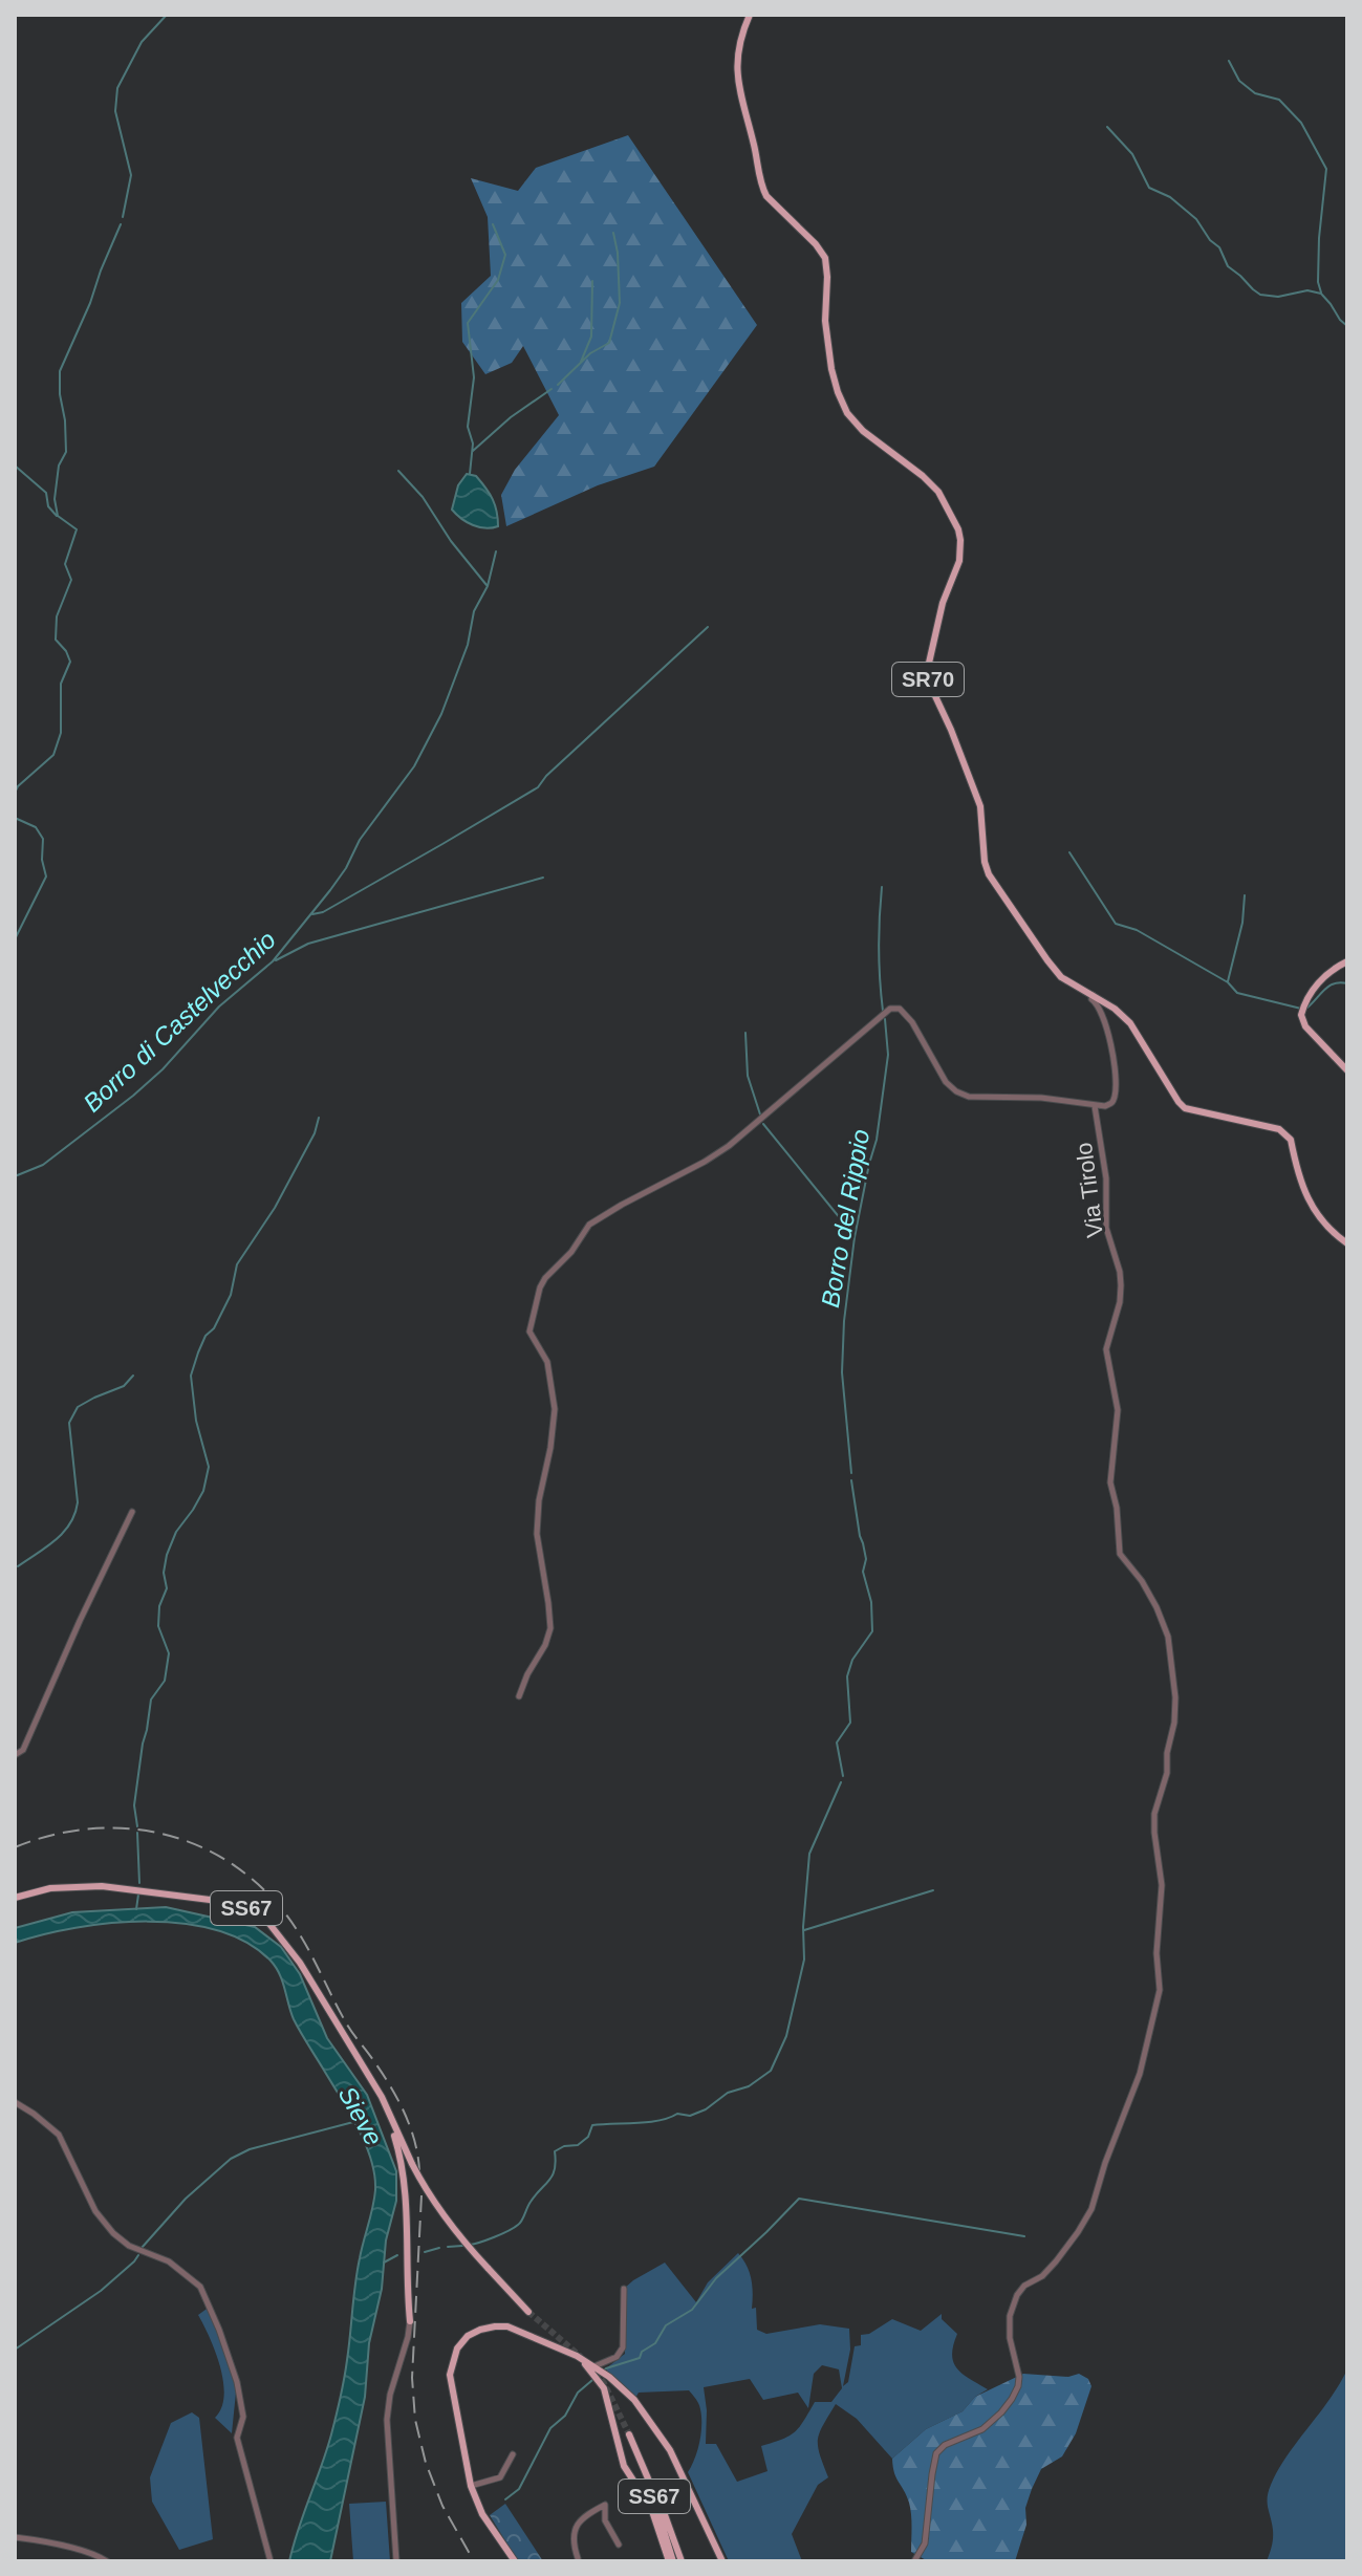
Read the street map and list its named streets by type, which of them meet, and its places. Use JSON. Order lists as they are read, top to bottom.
{
  "streets": {
    "main road": ["SR70", "SS67"],
    "street": ["Via Tirolo"]
  },
  "water": ["Borro di Castelvecchio", "Borro del Rippio", "Sieve"]
}
